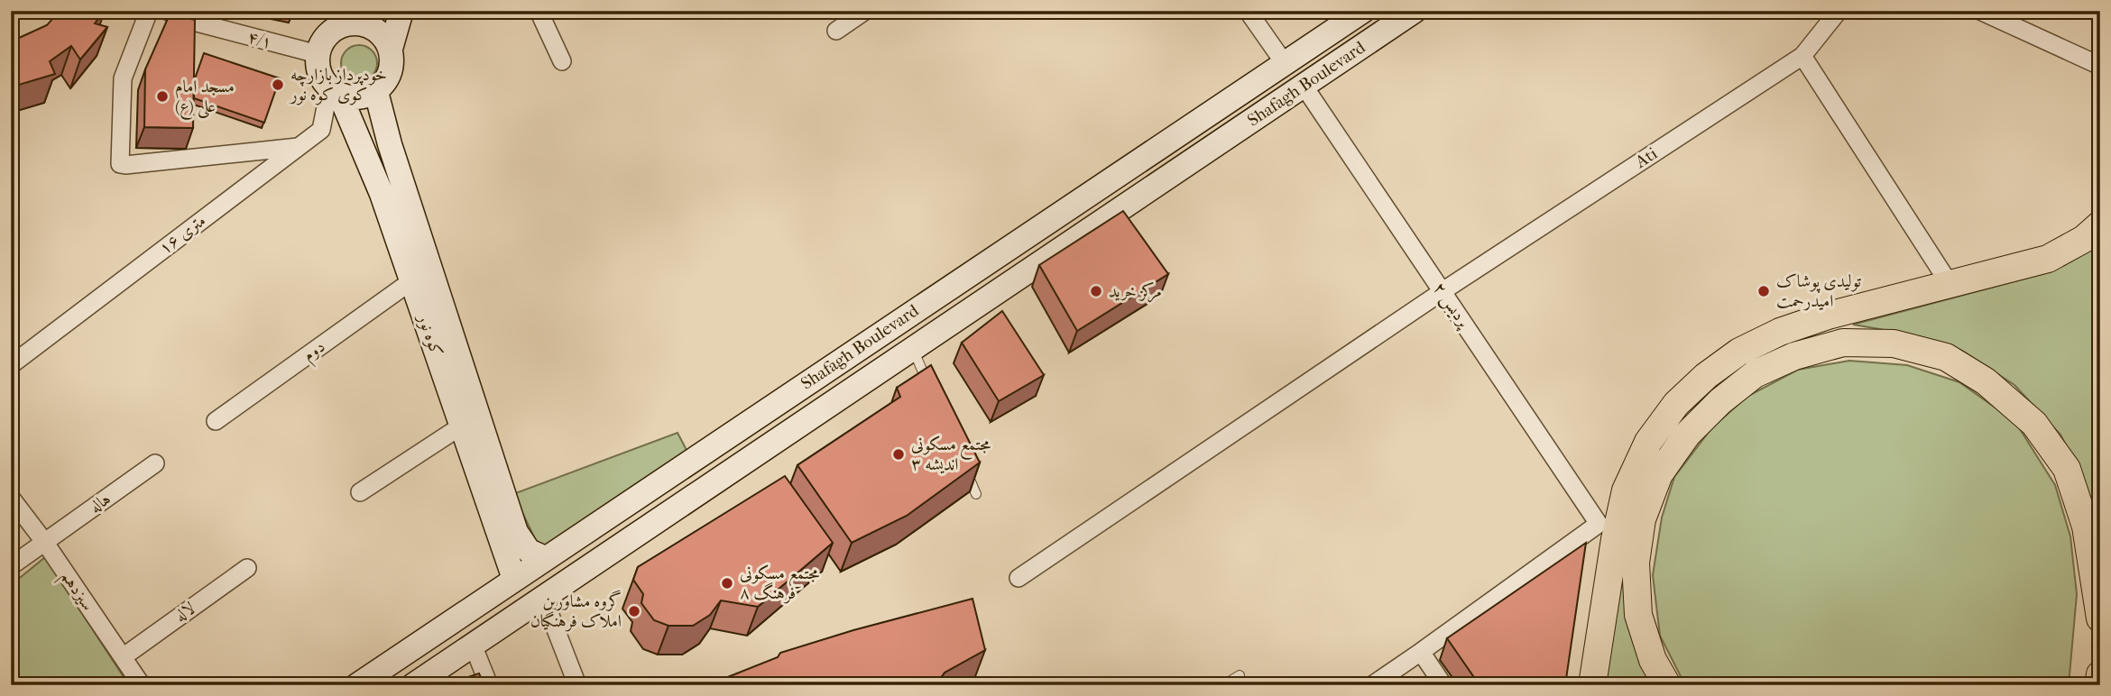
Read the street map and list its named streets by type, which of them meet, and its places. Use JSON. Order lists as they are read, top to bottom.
{
  "streets": {
    "main road": ["Shafagh Boulevard", "کوه نور"],
    "street": [
      "۴/۱",
      "Ati",
      "۱۶ متری",
      "پردیس ۲",
      "دوم",
      "هاله",
      "سیزدهم",
      "لاله"
    ]
  },
  "crossings": [
    ["۴/۱", "۱۶ متری"],
    ["۴/۱", "کوه نور"],
    ["Shafagh Boulevard", "پردیس ۲"],
    ["Shafagh Boulevard", "کوه نور"],
    ["Ati", "پردیس ۲"],
    ["۱۶ متری", "کوه نور"],
    ["کوه نور", "دوم"],
    ["هاله", "سیزدهم"],
    ["سیزدهم", "لاله"]
  ],
  "places": [
    "خودپرداز بازارچه کوی کوه نور",
    "مسجد امام علی (ع)",
    "مرکز خرید",
    "تولیدی پوشاک امیدرحمت",
    "مجتمع مسکونی اندیشه ۳",
    "مجتمع مسکونی فرهنگ ۸",
    "گروه مشاورین املاک فرهنگیان"
  ]
}
